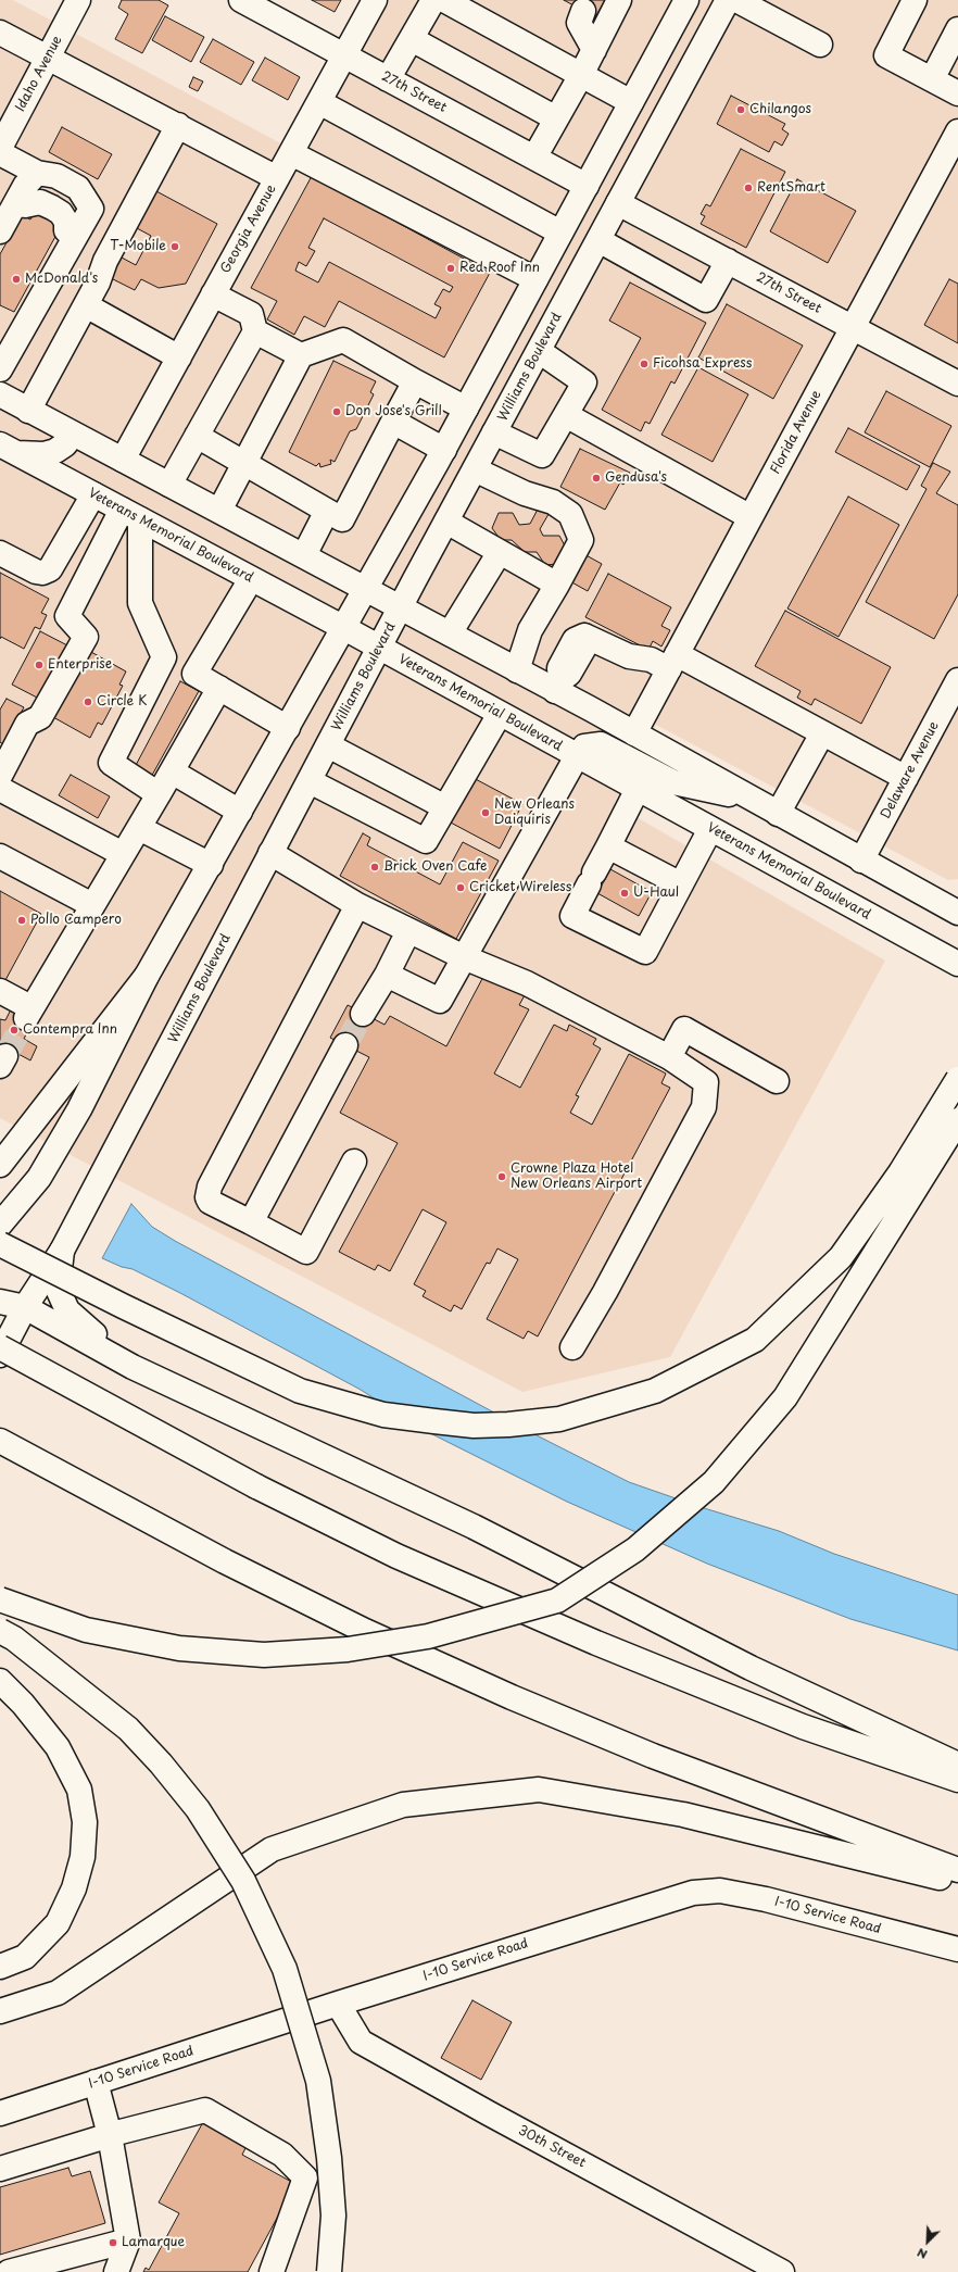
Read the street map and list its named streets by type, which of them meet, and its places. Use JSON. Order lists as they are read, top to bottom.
{
  "streets": {
    "main road": [
      "Idaho Avenue",
      "27th Street",
      "Georgia Avenue",
      "Williams Boulevard",
      "Florida Avenue",
      "Veterans Memorial Boulevard",
      "Delaware Avenue",
      "I-10 Service Road",
      "30th Street"
    ]
  },
  "crossings": [
    ["27th Street", "Georgia Avenue"],
    ["27th Street", "Williams Boulevard"],
    ["27th Street", "Florida Avenue"],
    ["Williams Boulevard", "Veterans Memorial Boulevard"],
    ["I-10 Service Road", "30th Street"]
  ],
  "places": [
    "Chilangos",
    "RentSmart",
    "T-Mobile",
    "Red Roof Inn",
    "McDonald's",
    "Ficohsa Express",
    "Don Jose's Grill",
    "Gendusa's",
    "Enterprise",
    "Circle K",
    "New Orleans Daiquiris",
    "Brick Oven Cafe",
    "Cricket Wireless",
    "U-Haul",
    "Pollo Campero",
    "Contempra Inn",
    "Crowne Plaza Hotel New Orleans Airport",
    "Lamarque"
  ],
  "north": "bottom left"
}
